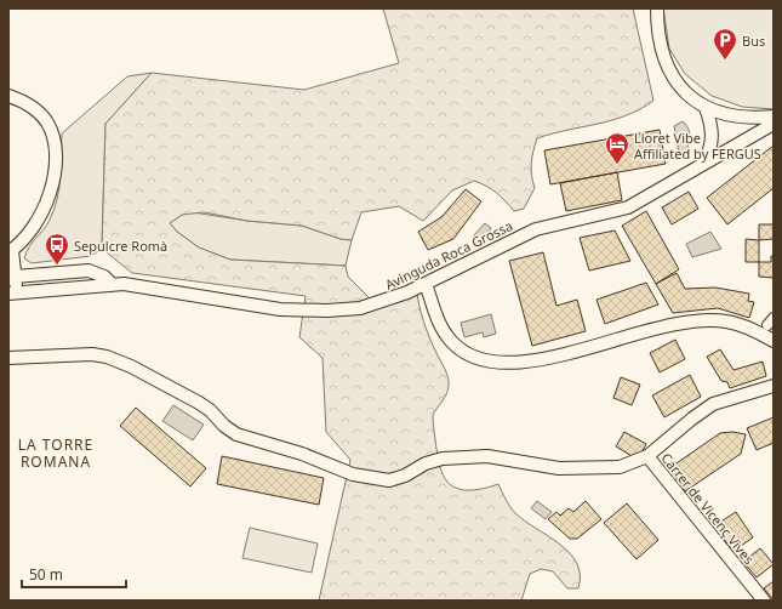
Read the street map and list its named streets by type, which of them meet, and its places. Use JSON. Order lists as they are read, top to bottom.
{
  "streets": {
    "street": ["Avinguda Roca Grossa", "Carrer de Vicenç Vives"]
  },
  "districts": ["LA TORRE ROMANA"],
  "places": {
    "parking": ["Bus"],
    "hotel": ["Lloret Vibe Affiliated by FERGUS"],
    "bus stop": ["Sepulcre Romà"]
  },
  "scale_bar": "50 m"
}
